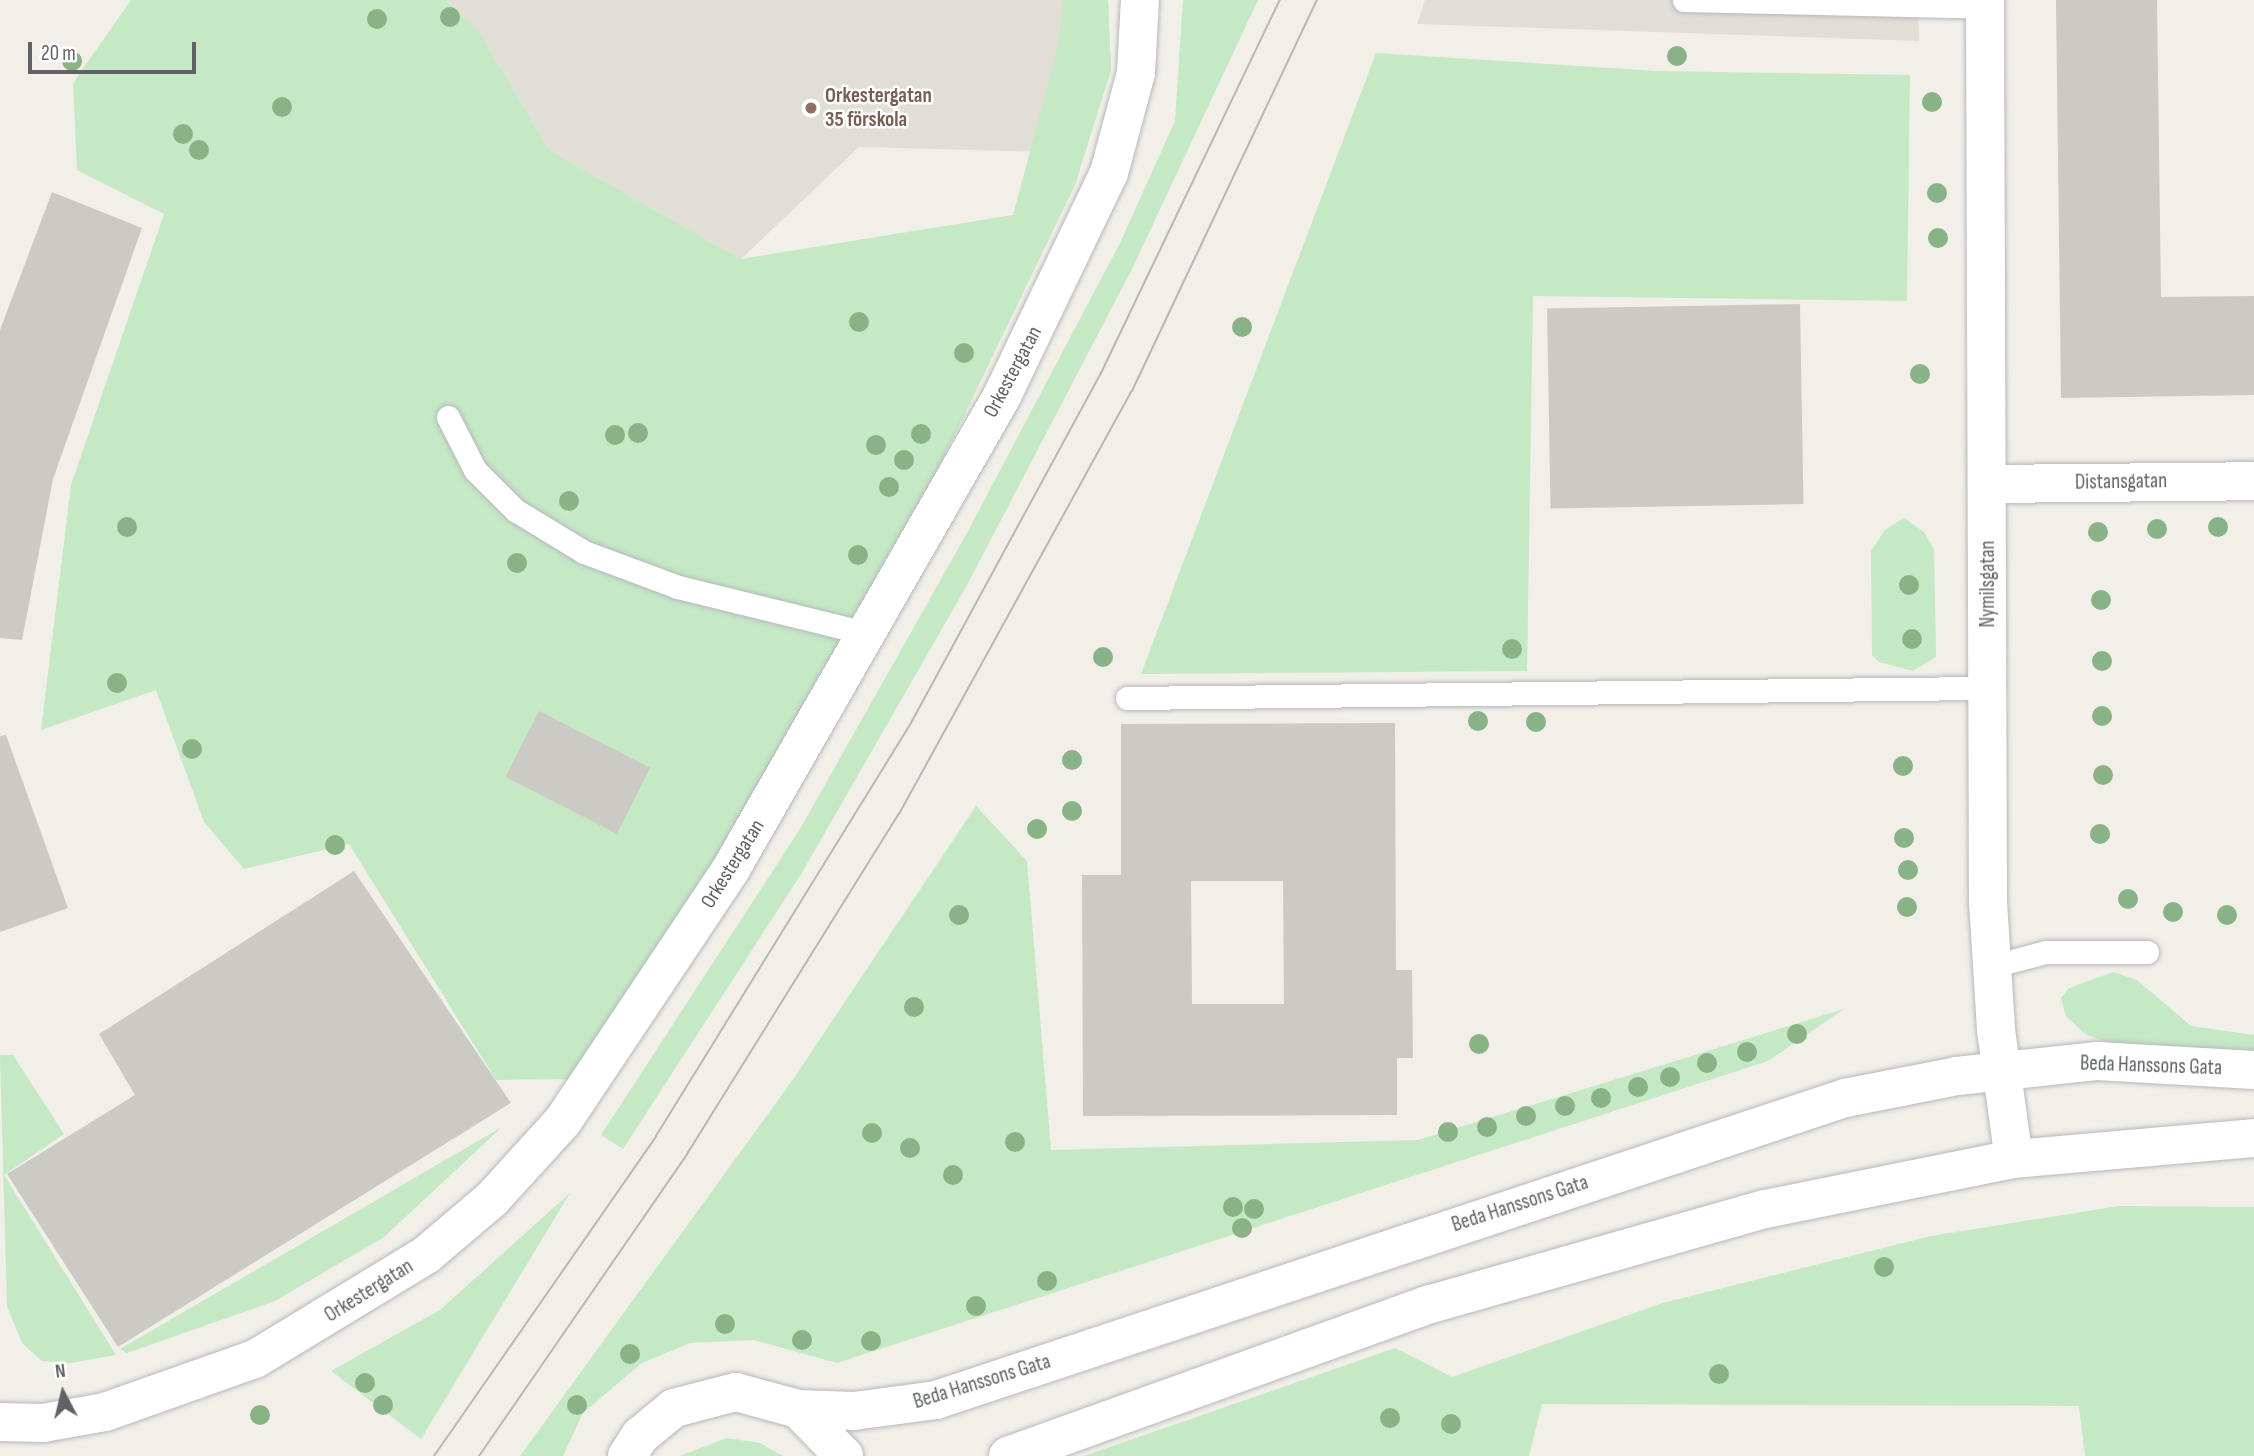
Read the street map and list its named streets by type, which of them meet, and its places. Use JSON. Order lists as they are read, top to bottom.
{
  "streets": {
    "street": [
      "Orkestergatan",
      "Distansgatan",
      "Nymilsgatan",
      "Beda Hanssons Gata"
    ]
  },
  "crossings": [
    ["Distansgatan", "Nymilsgatan"],
    ["Nymilsgatan", "Beda Hanssons Gata"]
  ],
  "places": ["Orkestergatan 35 förskola"],
  "scale_bar": "20 m",
  "north": "top"
}
